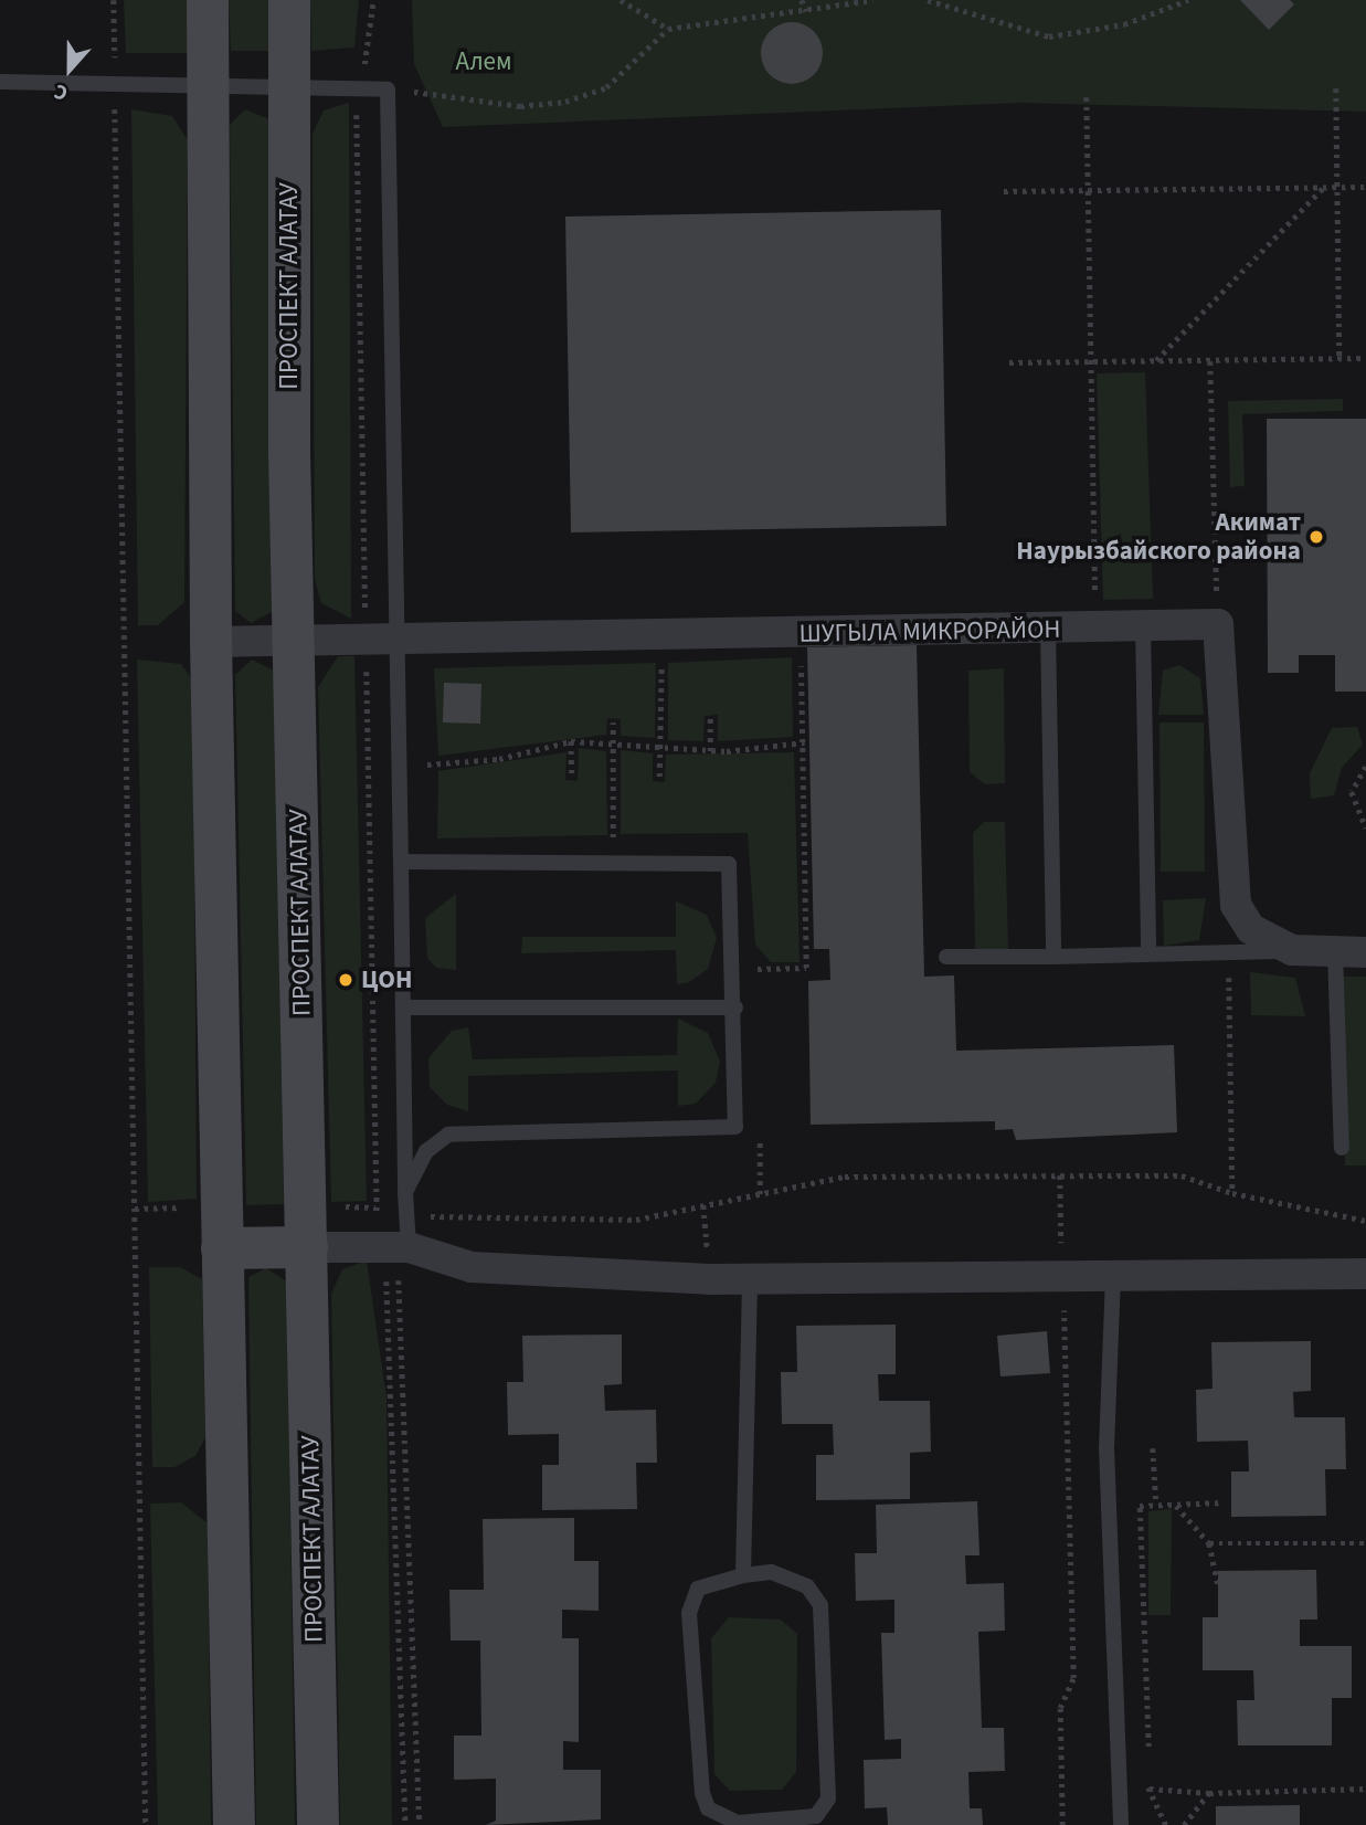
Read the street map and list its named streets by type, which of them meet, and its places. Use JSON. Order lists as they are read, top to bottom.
{
  "streets": {
    "main road": ["ПРОСПЕКТ АЛАТАУ"],
    "street": ["ШУГЫЛА МИКРОРАЙОН"]
  },
  "crossings": [
    ["ПРОСПЕКТ АЛАТАУ", "ШУГЫЛА МИКРОРАЙОН"]
  ],
  "parks": ["Алем"],
  "places": ["Акимат Наурызбайского района", "ЦОН"],
  "north": "bottom"
}
